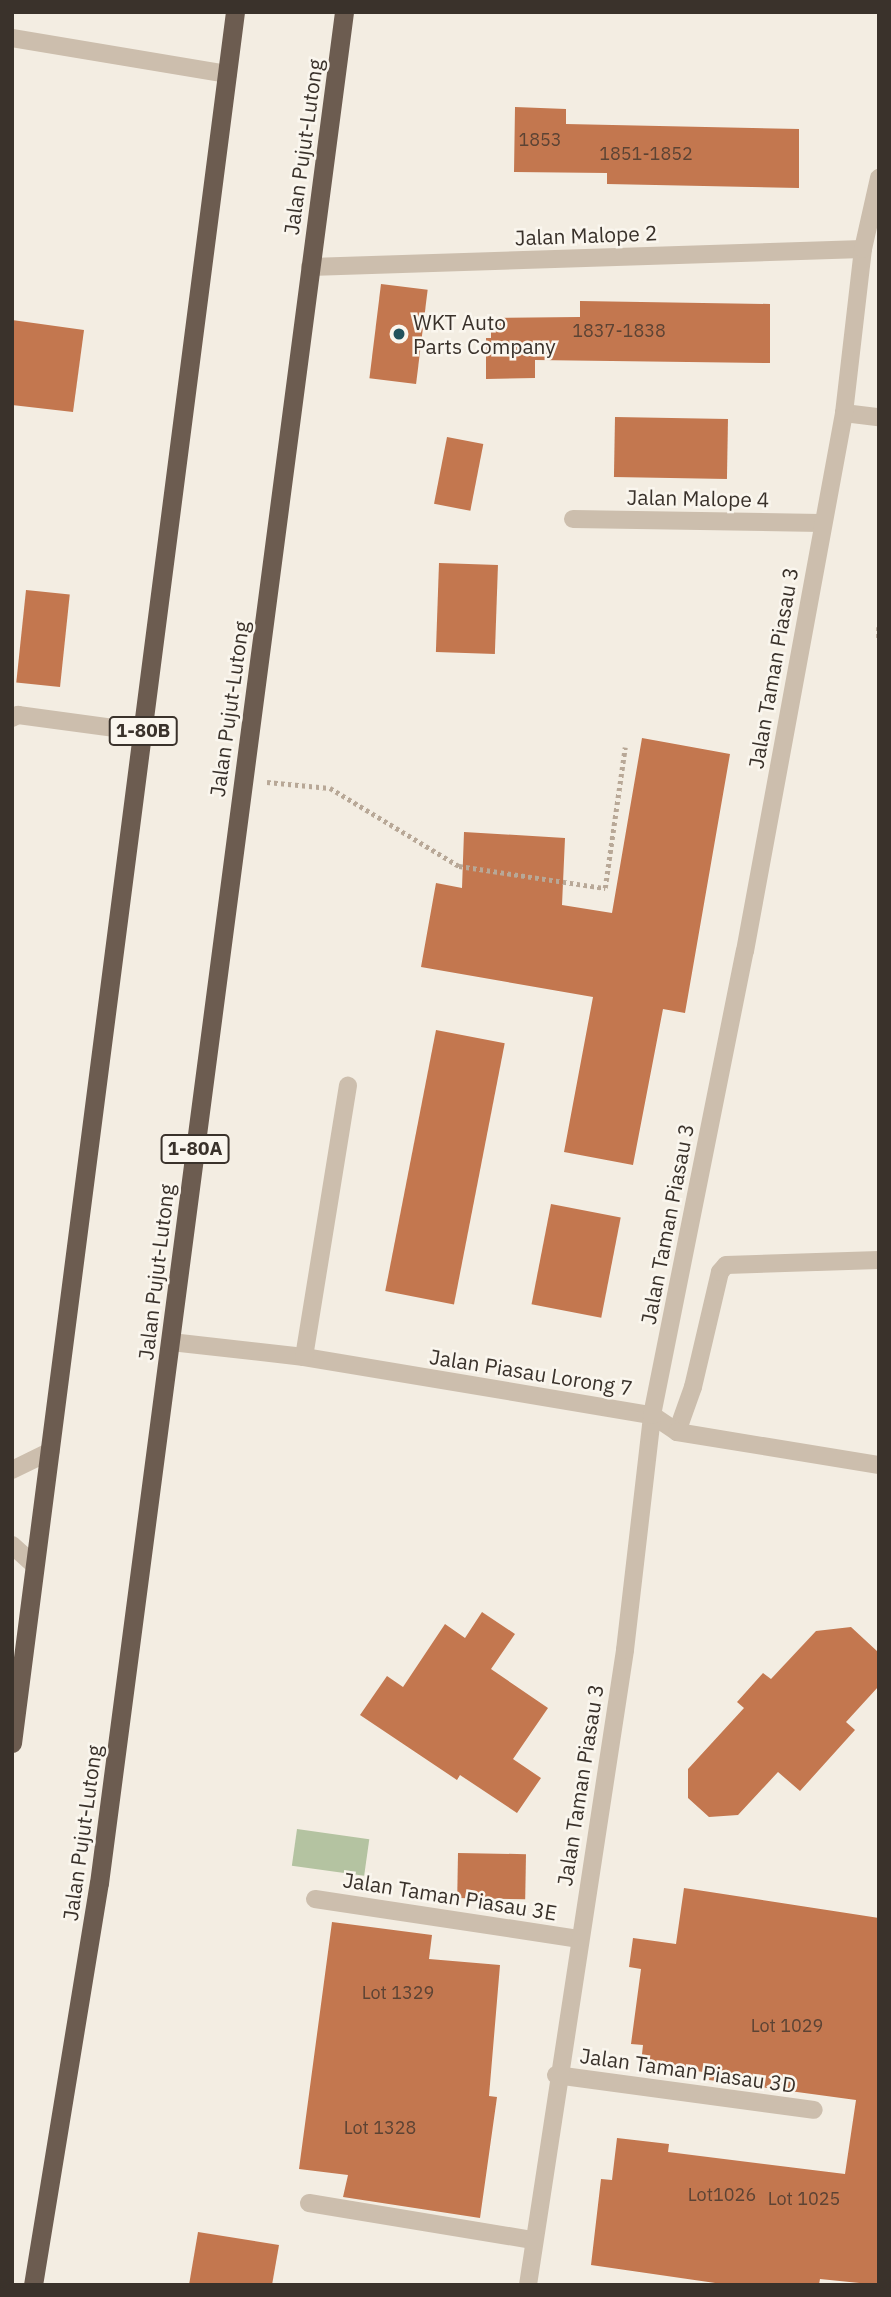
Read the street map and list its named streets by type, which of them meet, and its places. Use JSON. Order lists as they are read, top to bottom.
{
  "streets": {
    "highway": ["Jalan Pujut-Lutong", "1-80B", "1-80A"],
    "street": [
      "Jalan Malope 2",
      "Jalan Malope 4",
      "Jalan Taman Piasau 3",
      "Jalan Piasau Lorong 7",
      "Jalan Taman Piasau 3E",
      "Jalan Taman Piasau 3D"
    ]
  },
  "crossings": [
    ["Jalan Pujut-Lutong", "Jalan Malope 2"],
    ["Jalan Pujut-Lutong", "Jalan Piasau Lorong 7"],
    ["Jalan Malope 2", "Jalan Taman Piasau 3"],
    ["Jalan Malope 4", "Jalan Taman Piasau 3"],
    ["Jalan Taman Piasau 3", "Jalan Piasau Lorong 7"],
    ["Jalan Taman Piasau 3", "Jalan Taman Piasau 3E"],
    ["Jalan Taman Piasau 3", "Jalan Taman Piasau 3D"]
  ],
  "places": ["WKT Auto Parts Company"],
  "house_numbers": [
    "1853",
    "1851-1852",
    "1837-1838",
    "Lot 1329",
    "Lot 1029",
    "Lot 1328",
    "Lot1026",
    "Lot 1025"
  ]
}
